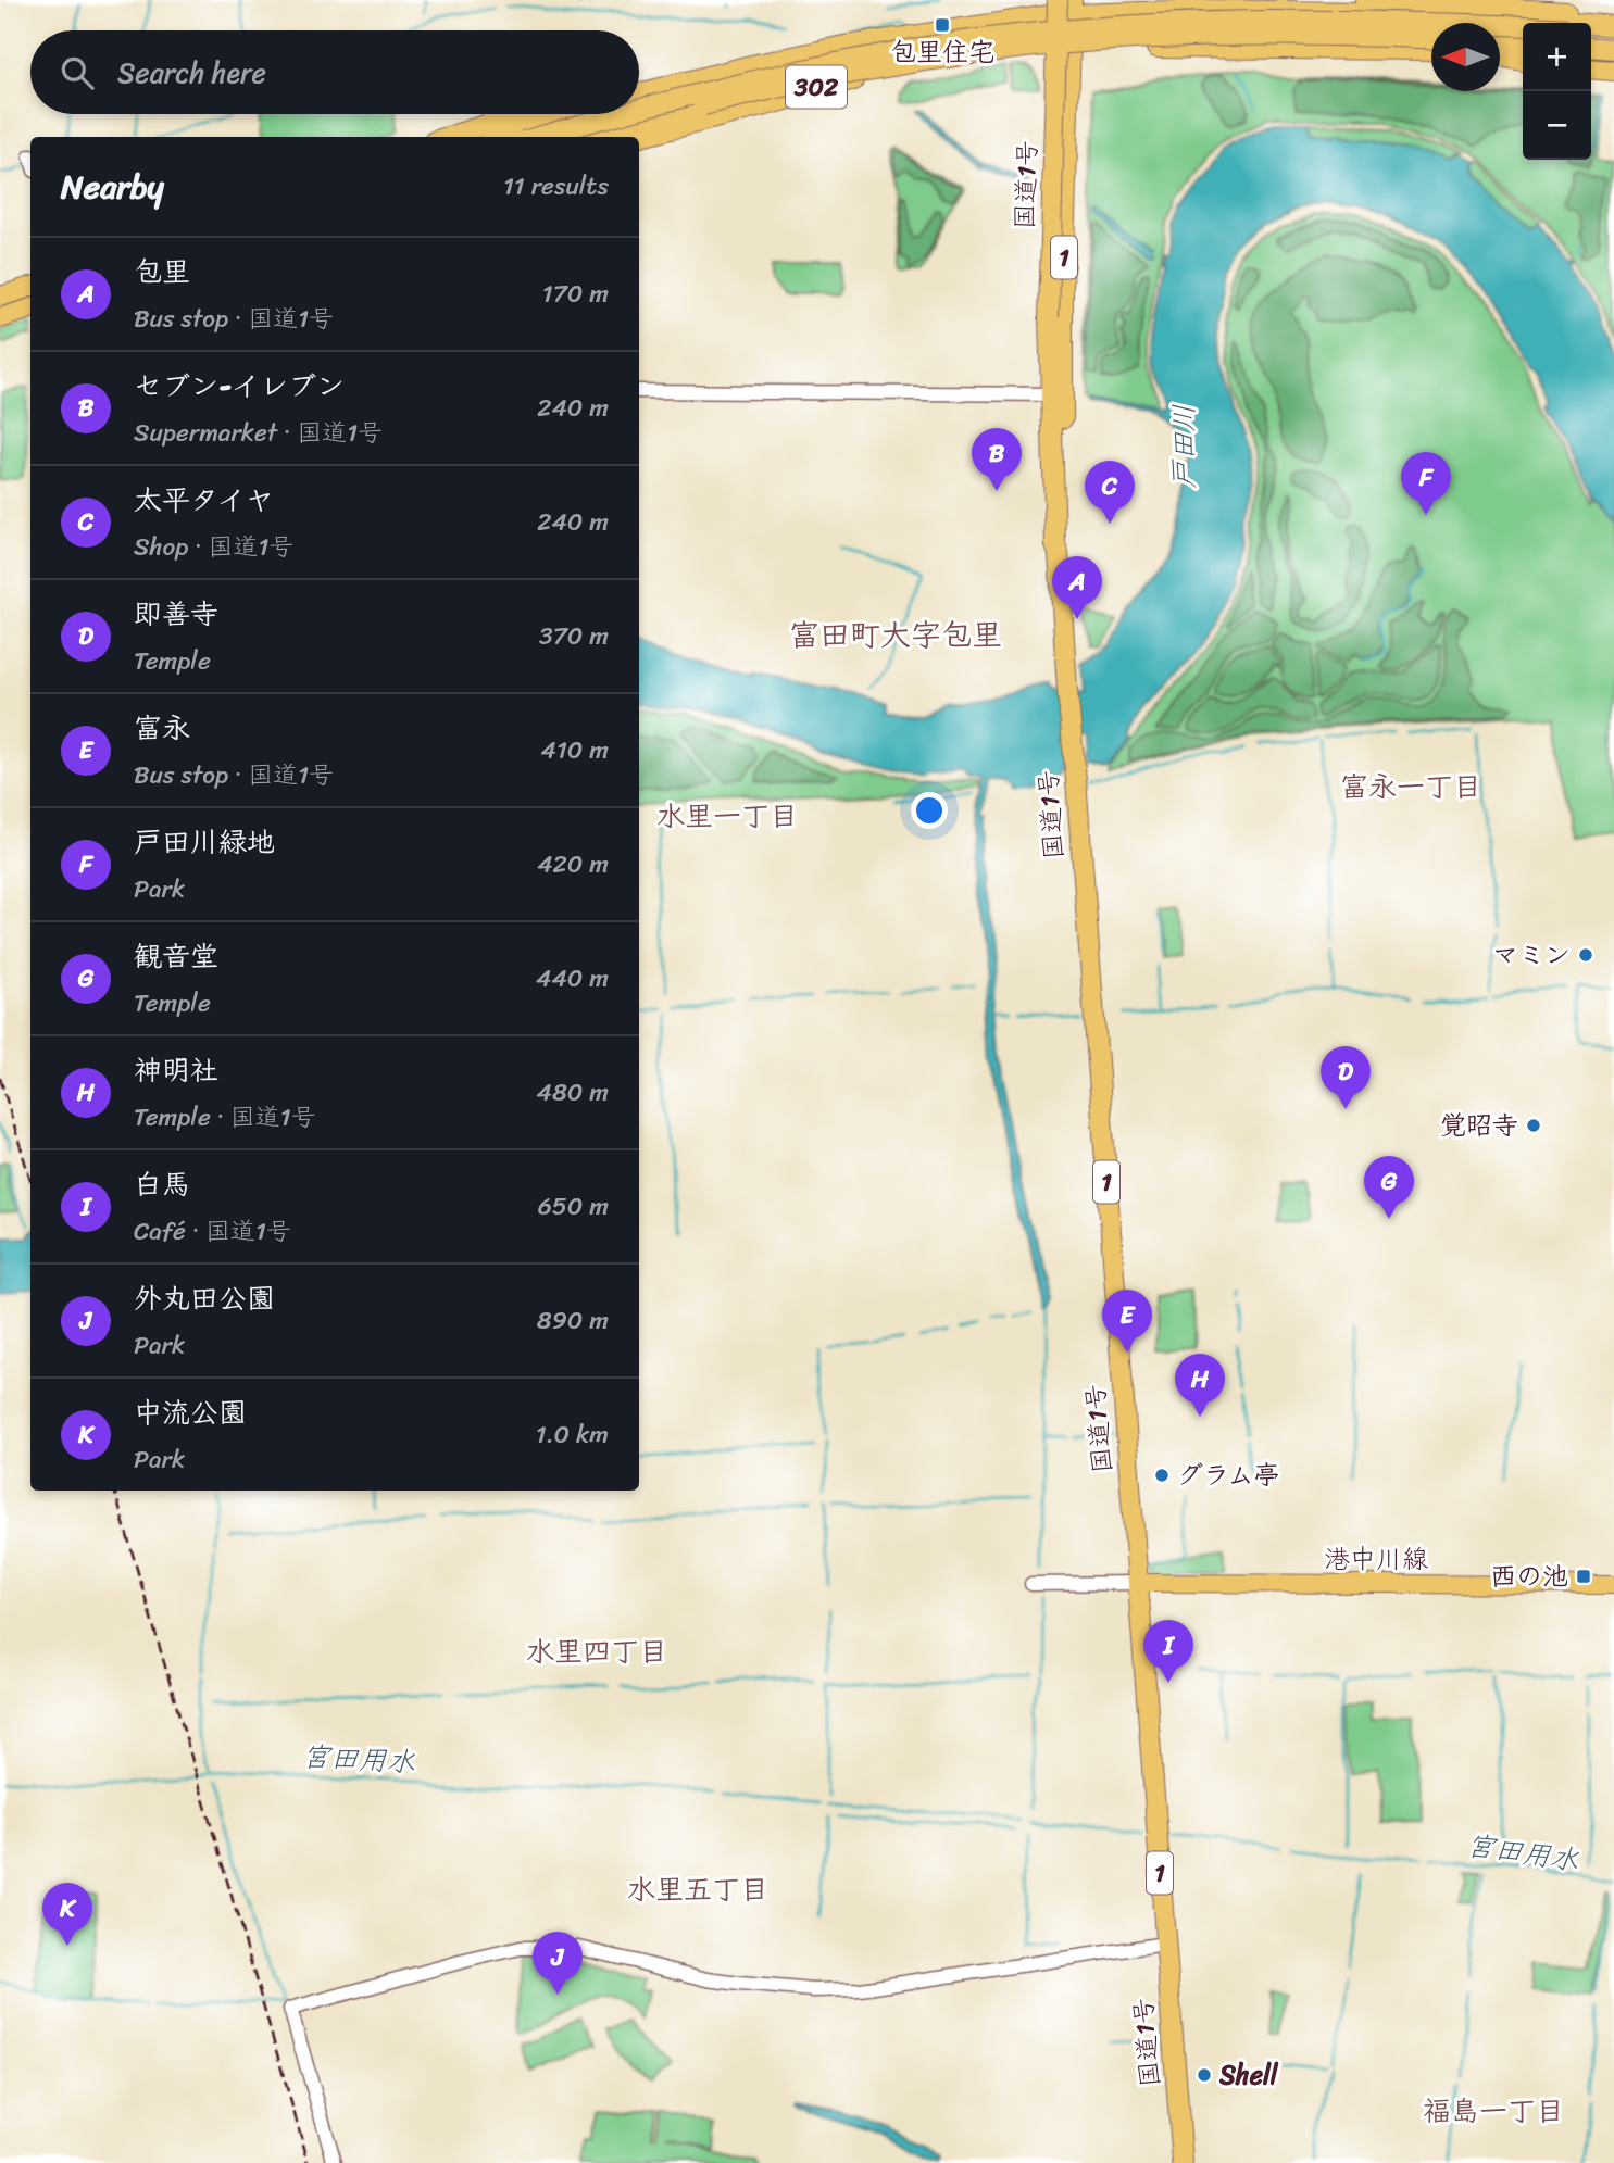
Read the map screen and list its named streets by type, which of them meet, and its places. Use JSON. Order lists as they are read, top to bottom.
{
  "streets": {
    "highway": ["302", "国道1号", "1"],
    "main road": ["港中川線"]
  },
  "crossings": [
    ["302", "国道1号"],
    ["302", "1"],
    ["国道1号", "1"],
    ["国道1号", "港中川線"]
  ],
  "districts": [
    "富田町大字包里",
    "富永一丁目",
    "水里一丁目",
    "水里四丁目",
    "水里五丁目",
    "福島一丁目"
  ],
  "water": ["戸田川", "宮田用水"],
  "places": {
    "transit": ["包里住宅", "西の池"],
    "other": [
      "マミン",
      "覚昭寺",
      "グラム亭",
      "Shell"
    ]
  },
  "north": "left",
  "page": {
    "map_buttons": ["+", "−"],
    "search": "Search here",
    "heading": ["Nearby", "11 results"],
    "list": [
      {
        "mark": "A",
        "name": "包里",
        "note": "Bus stop · 国道1号",
        "value": "170 m"
      },
      {
        "mark": "B",
        "name": "セブン-イレブン",
        "note": "Supermarket · 国道1号",
        "value": "240 m"
      },
      {
        "mark": "C",
        "name": "太平タイヤ",
        "note": "Shop · 国道1号",
        "value": "240 m"
      },
      {
        "mark": "D",
        "name": "即善寺",
        "note": "Temple",
        "value": "370 m"
      },
      {
        "mark": "E",
        "name": "富永",
        "note": "Bus stop · 国道1号",
        "value": "410 m"
      },
      {
        "mark": "F",
        "name": "戸田川緑地",
        "note": "Park",
        "value": "420 m"
      },
      {
        "mark": "G",
        "name": "観音堂",
        "note": "Temple",
        "value": "440 m"
      },
      {
        "mark": "H",
        "name": "神明社",
        "note": "Temple · 国道1号",
        "value": "480 m"
      },
      {
        "mark": "I",
        "name": "白馬",
        "note": "Café · 国道1号",
        "value": "650 m"
      },
      {
        "mark": "J",
        "name": "外丸田公園",
        "note": "Park",
        "value": "890 m"
      },
      {
        "mark": "K",
        "name": "中流公園",
        "note": "Park",
        "value": "1.0 km"
      }
    ],
    "pins": [
      "B",
      "F",
      "C",
      "A",
      "D",
      "G",
      "E",
      "H",
      "I",
      "K",
      "J"
    ]
  }
}
